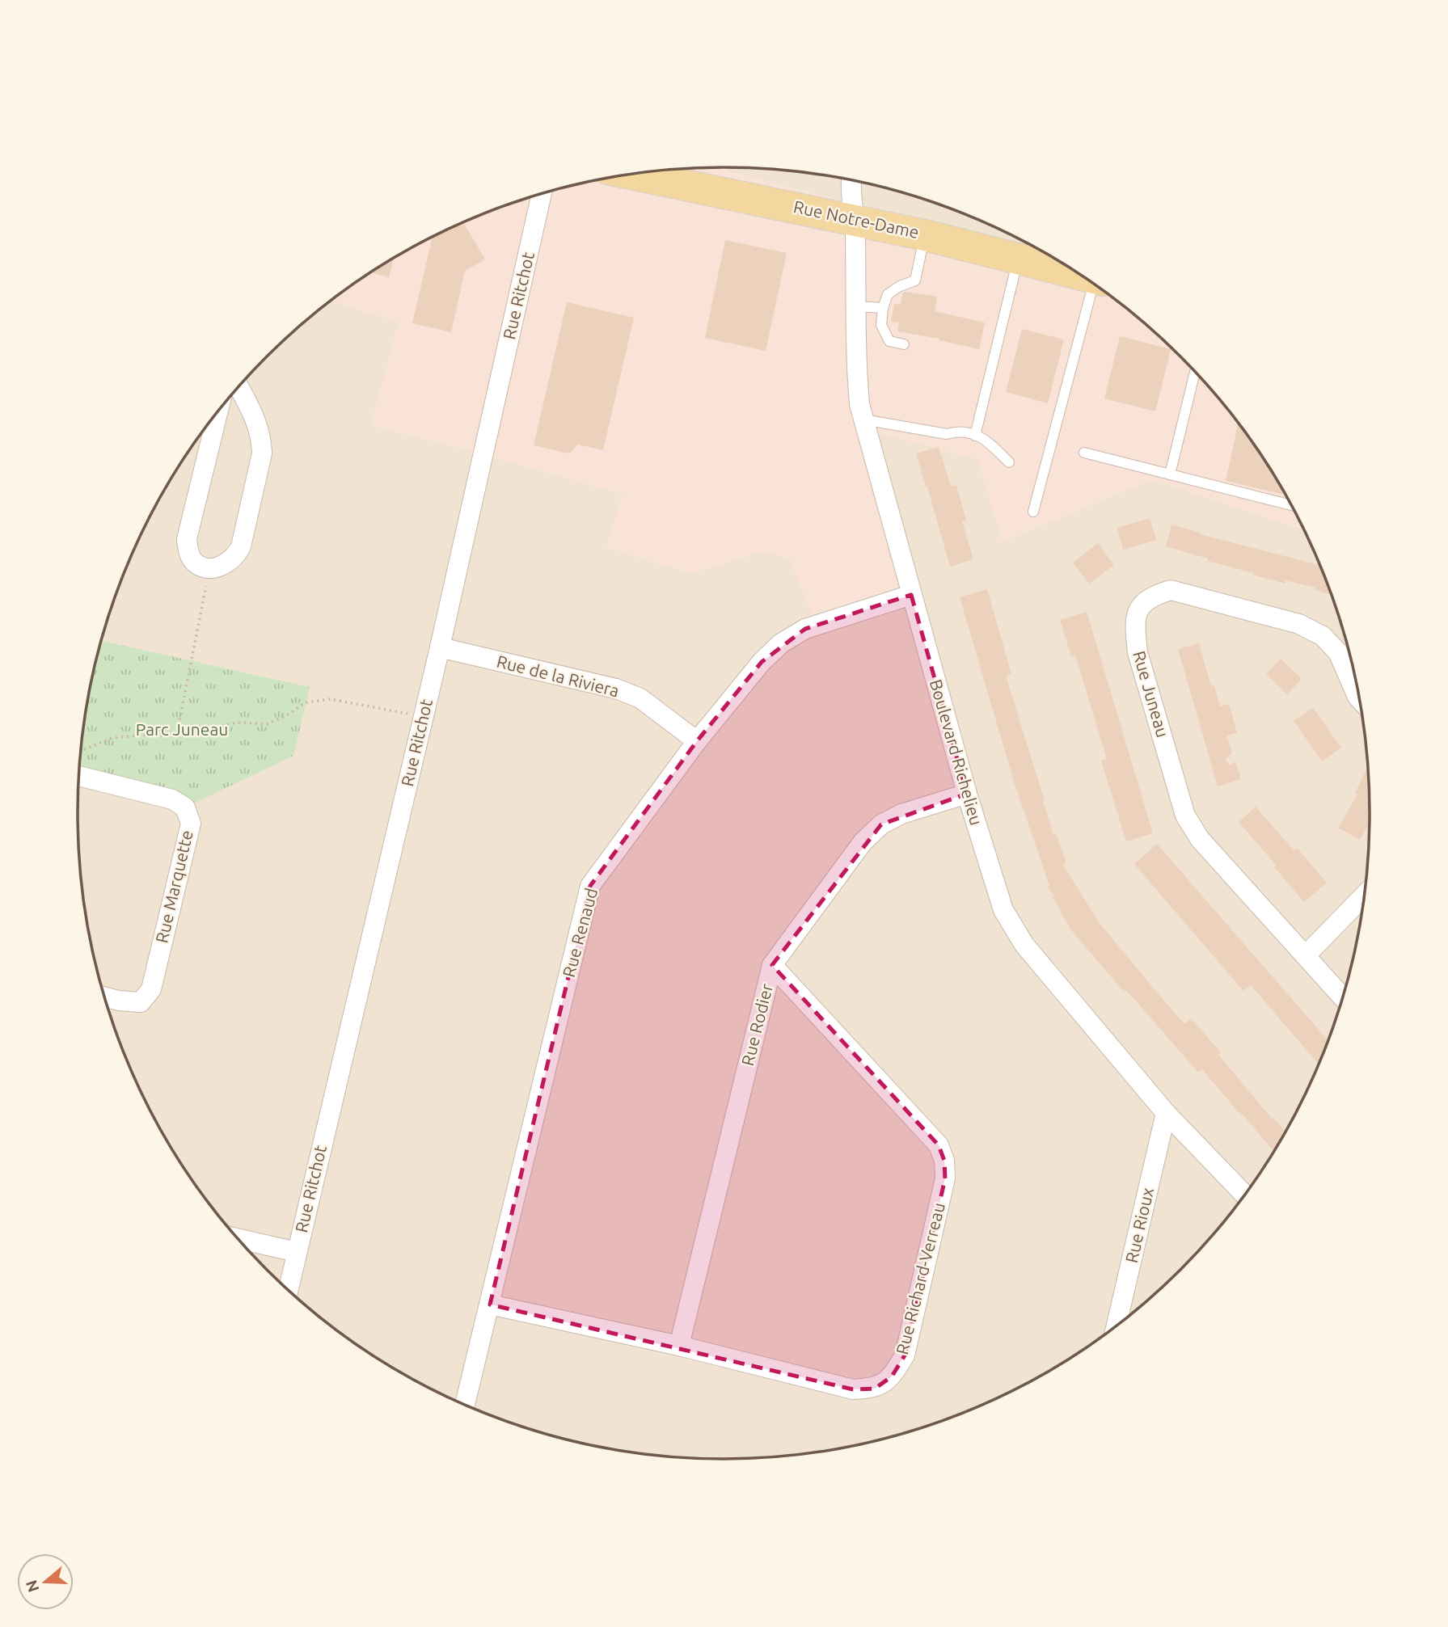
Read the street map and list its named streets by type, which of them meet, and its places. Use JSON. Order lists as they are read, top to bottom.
{
  "streets": {
    "main road": ["Rue Notre-Dame"],
    "street": [
      "Rue Ritchot",
      "Rue de la Riviera",
      "Rue Juneau",
      "Boulevard Richelieu",
      "Rue Marquette",
      "Rue Renaud",
      "Rue Rodier",
      "Rue Rioux",
      "Rue Richard-Verreau"
    ]
  },
  "crossings": [
    ["Rue Notre-Dame", "Boulevard Richelieu"],
    ["Rue Ritchot", "Rue de la Riviera"],
    ["Rue de la Riviera", "Rue Renaud"],
    ["Boulevard Richelieu", "Rue Renaud"],
    ["Boulevard Richelieu", "Rue Rodier"],
    ["Boulevard Richelieu", "Rue Rioux"],
    ["Rue Renaud", "Rue Richard-Verreau"],
    ["Rue Rodier", "Rue Richard-Verreau"]
  ],
  "parks": ["Parc Juneau"],
  "north": "left"
}
